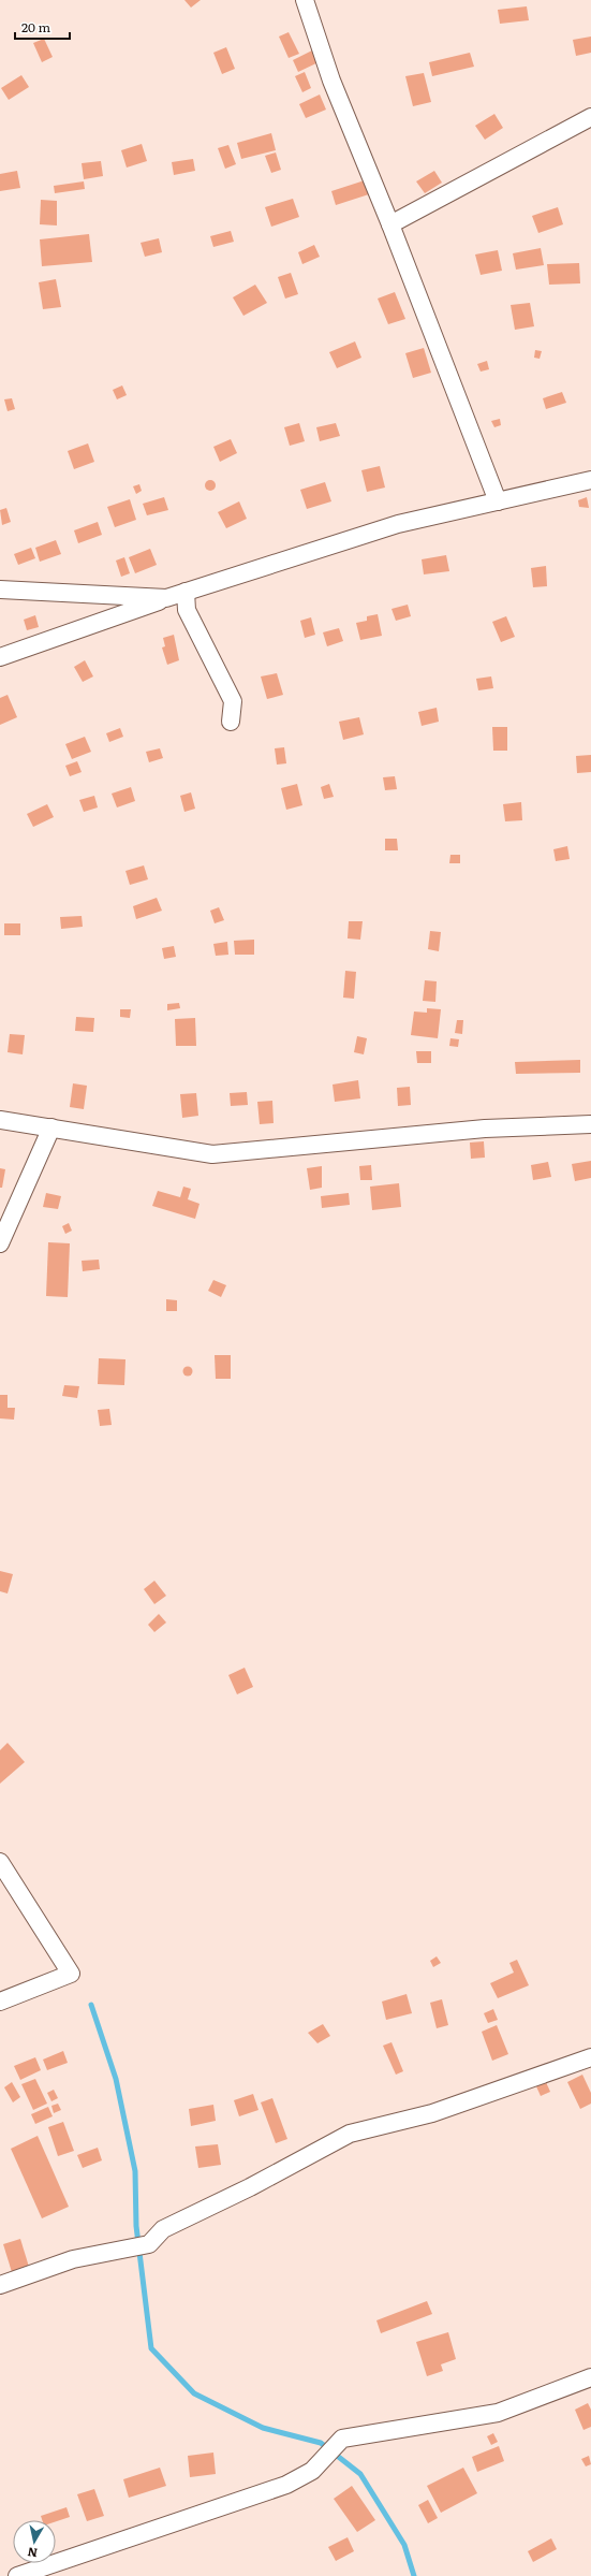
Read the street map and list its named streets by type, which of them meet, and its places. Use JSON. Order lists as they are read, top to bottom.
{
  "scale_bar": "20 m",
  "north": "bottom"
}
